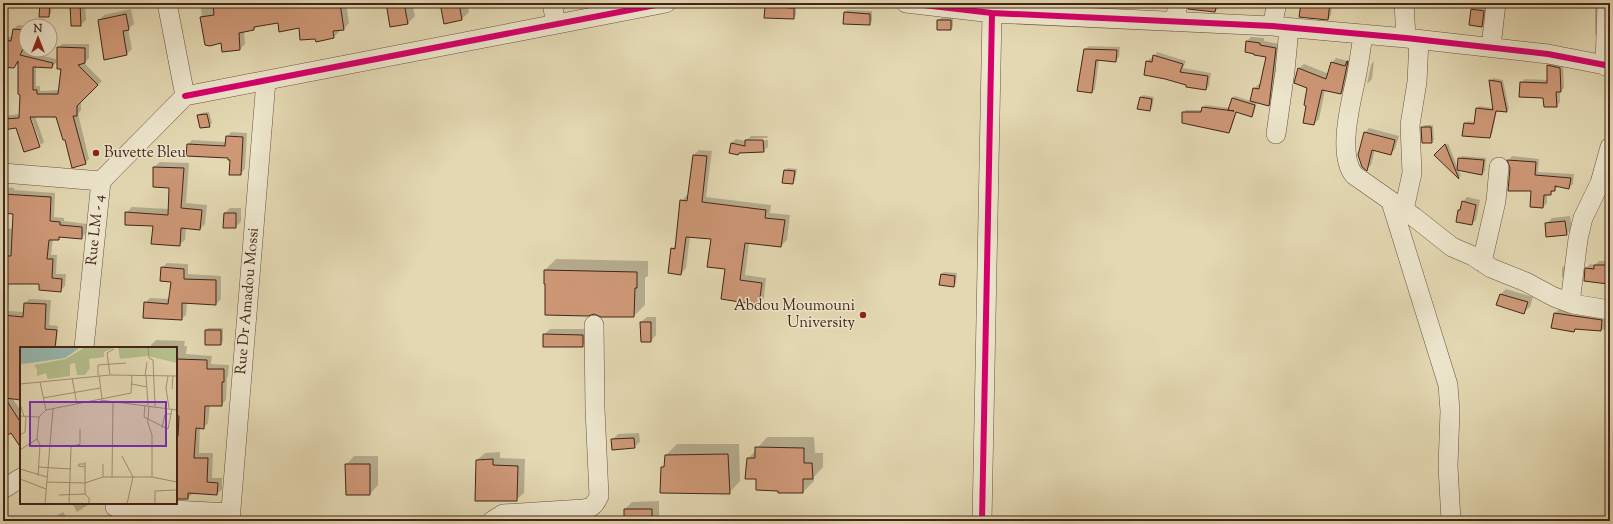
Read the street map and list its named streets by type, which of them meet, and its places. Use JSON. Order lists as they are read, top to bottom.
{
  "streets": {
    "street": ["Rue LM - 4", "Rue Dr Amadou Mossi"]
  },
  "places": ["Buvette Bleu", "Abdou Moumouni University"],
  "north": "top"
}
